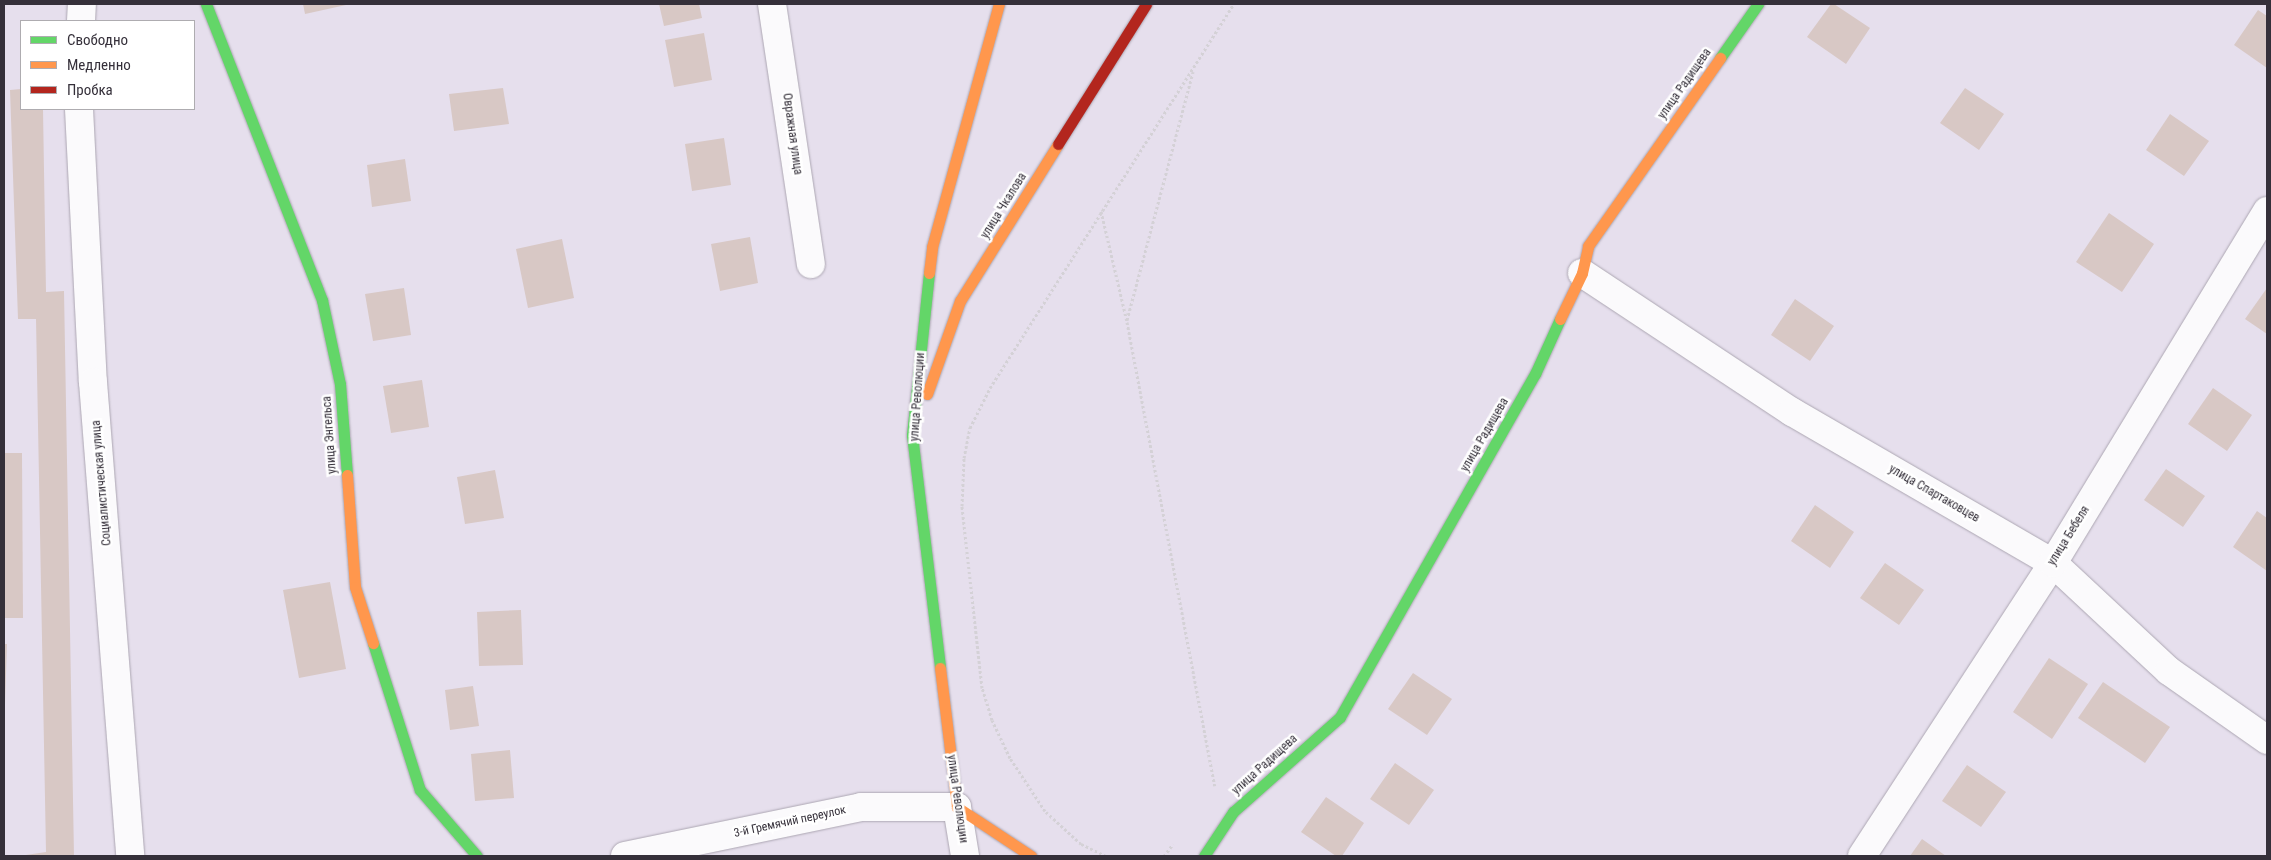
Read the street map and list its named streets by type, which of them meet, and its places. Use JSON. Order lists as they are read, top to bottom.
{
  "streets": {
    "street": [
      "улица Радищева",
      "Овражная улица",
      "улица Чкалова",
      "улица Революции",
      "улица Энгельса",
      "Социалистическая улица",
      "улица Спартаковцев",
      "улица Бебеля",
      "3-й Гремячий переулок"
    ]
  },
  "crossings": [
    ["улица Радищева", "улица Спартаковцев"],
    ["улица Чкалова", "улица Революции"],
    ["улица Революции", "3-й Гремячий переулок"],
    ["улица Спартаковцев", "улица Бебеля"]
  ],
  "legend": ["Свободно", "Медленно", "Пробка"]
}
